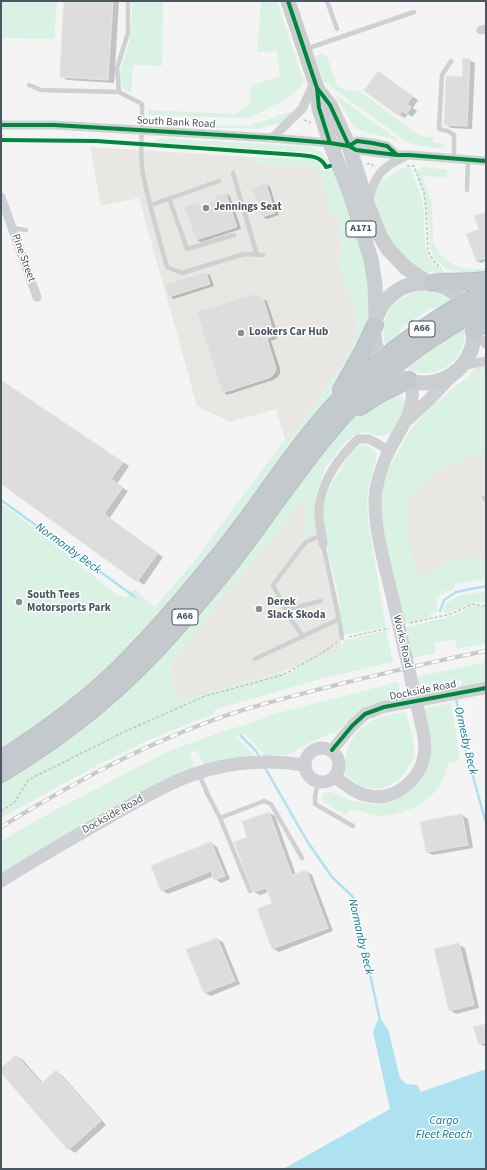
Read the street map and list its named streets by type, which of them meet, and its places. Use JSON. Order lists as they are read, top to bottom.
{
  "streets": {
    "highway": ["A66"],
    "main road": ["A171", "Works Road", "Dockside Road"],
    "street": ["South Bank Road", "Pine Street"]
  },
  "crossings": [
    ["South Bank Road", "A171"],
    ["A171", "A66"],
    ["A66", "Works Road"],
    ["Works Road", "Dockside Road"]
  ],
  "water": ["Normanby Beck", "Ormesby Beck", "Cargo Fleet Reach"],
  "places": [
    "Jennings Seat",
    "Lookers Car Hub",
    "South Tees Motorsports Park",
    "Derek Slack Skoda"
  ]
}
